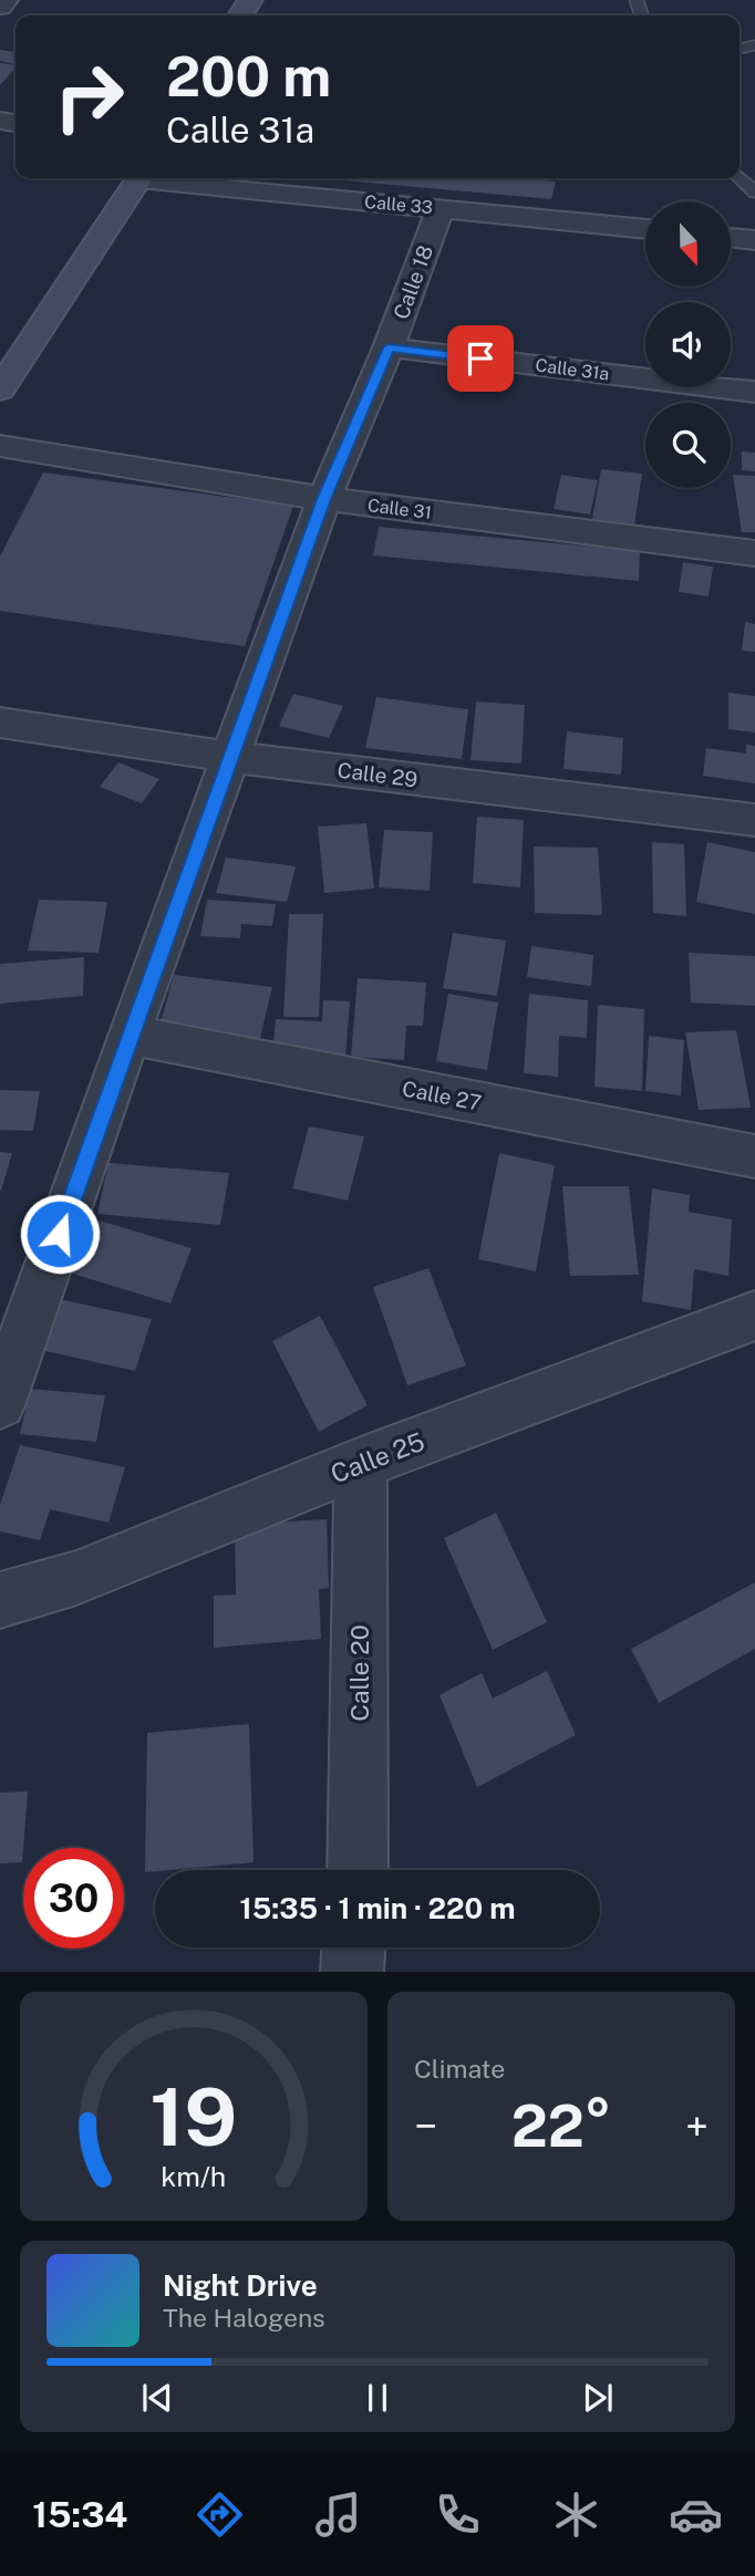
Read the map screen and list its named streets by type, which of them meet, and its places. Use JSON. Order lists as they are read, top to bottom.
{
  "streets": {
    "street": [
      "Calle 33",
      "Calle 18",
      "Calle 31a",
      "Calle 31",
      "Calle 29",
      "Calle 27",
      "Calle 25",
      "Calle 20"
    ]
  },
  "crossings": [
    ["Calle 33", "Calle 18"],
    ["Calle 18", "Calle 31a"],
    ["Calle 18", "Calle 31"],
    ["Calle 18", "Calle 29"],
    ["Calle 18", "Calle 27"],
    ["Calle 25", "Calle 20"]
  ],
  "north": "bottom",
  "page": {
    "turn": ["200 m", "Calle 31a"],
    "limit": "30",
    "trip": "15:35 · 1 min · 220 m",
    "tile": "Climate",
    "heat": ["−", "22°", "+"],
    "song": ["Night Drive", "The Halogens"],
    "tabs": "15:34",
    "gauge": ["19", "km/h"]
  }
}
